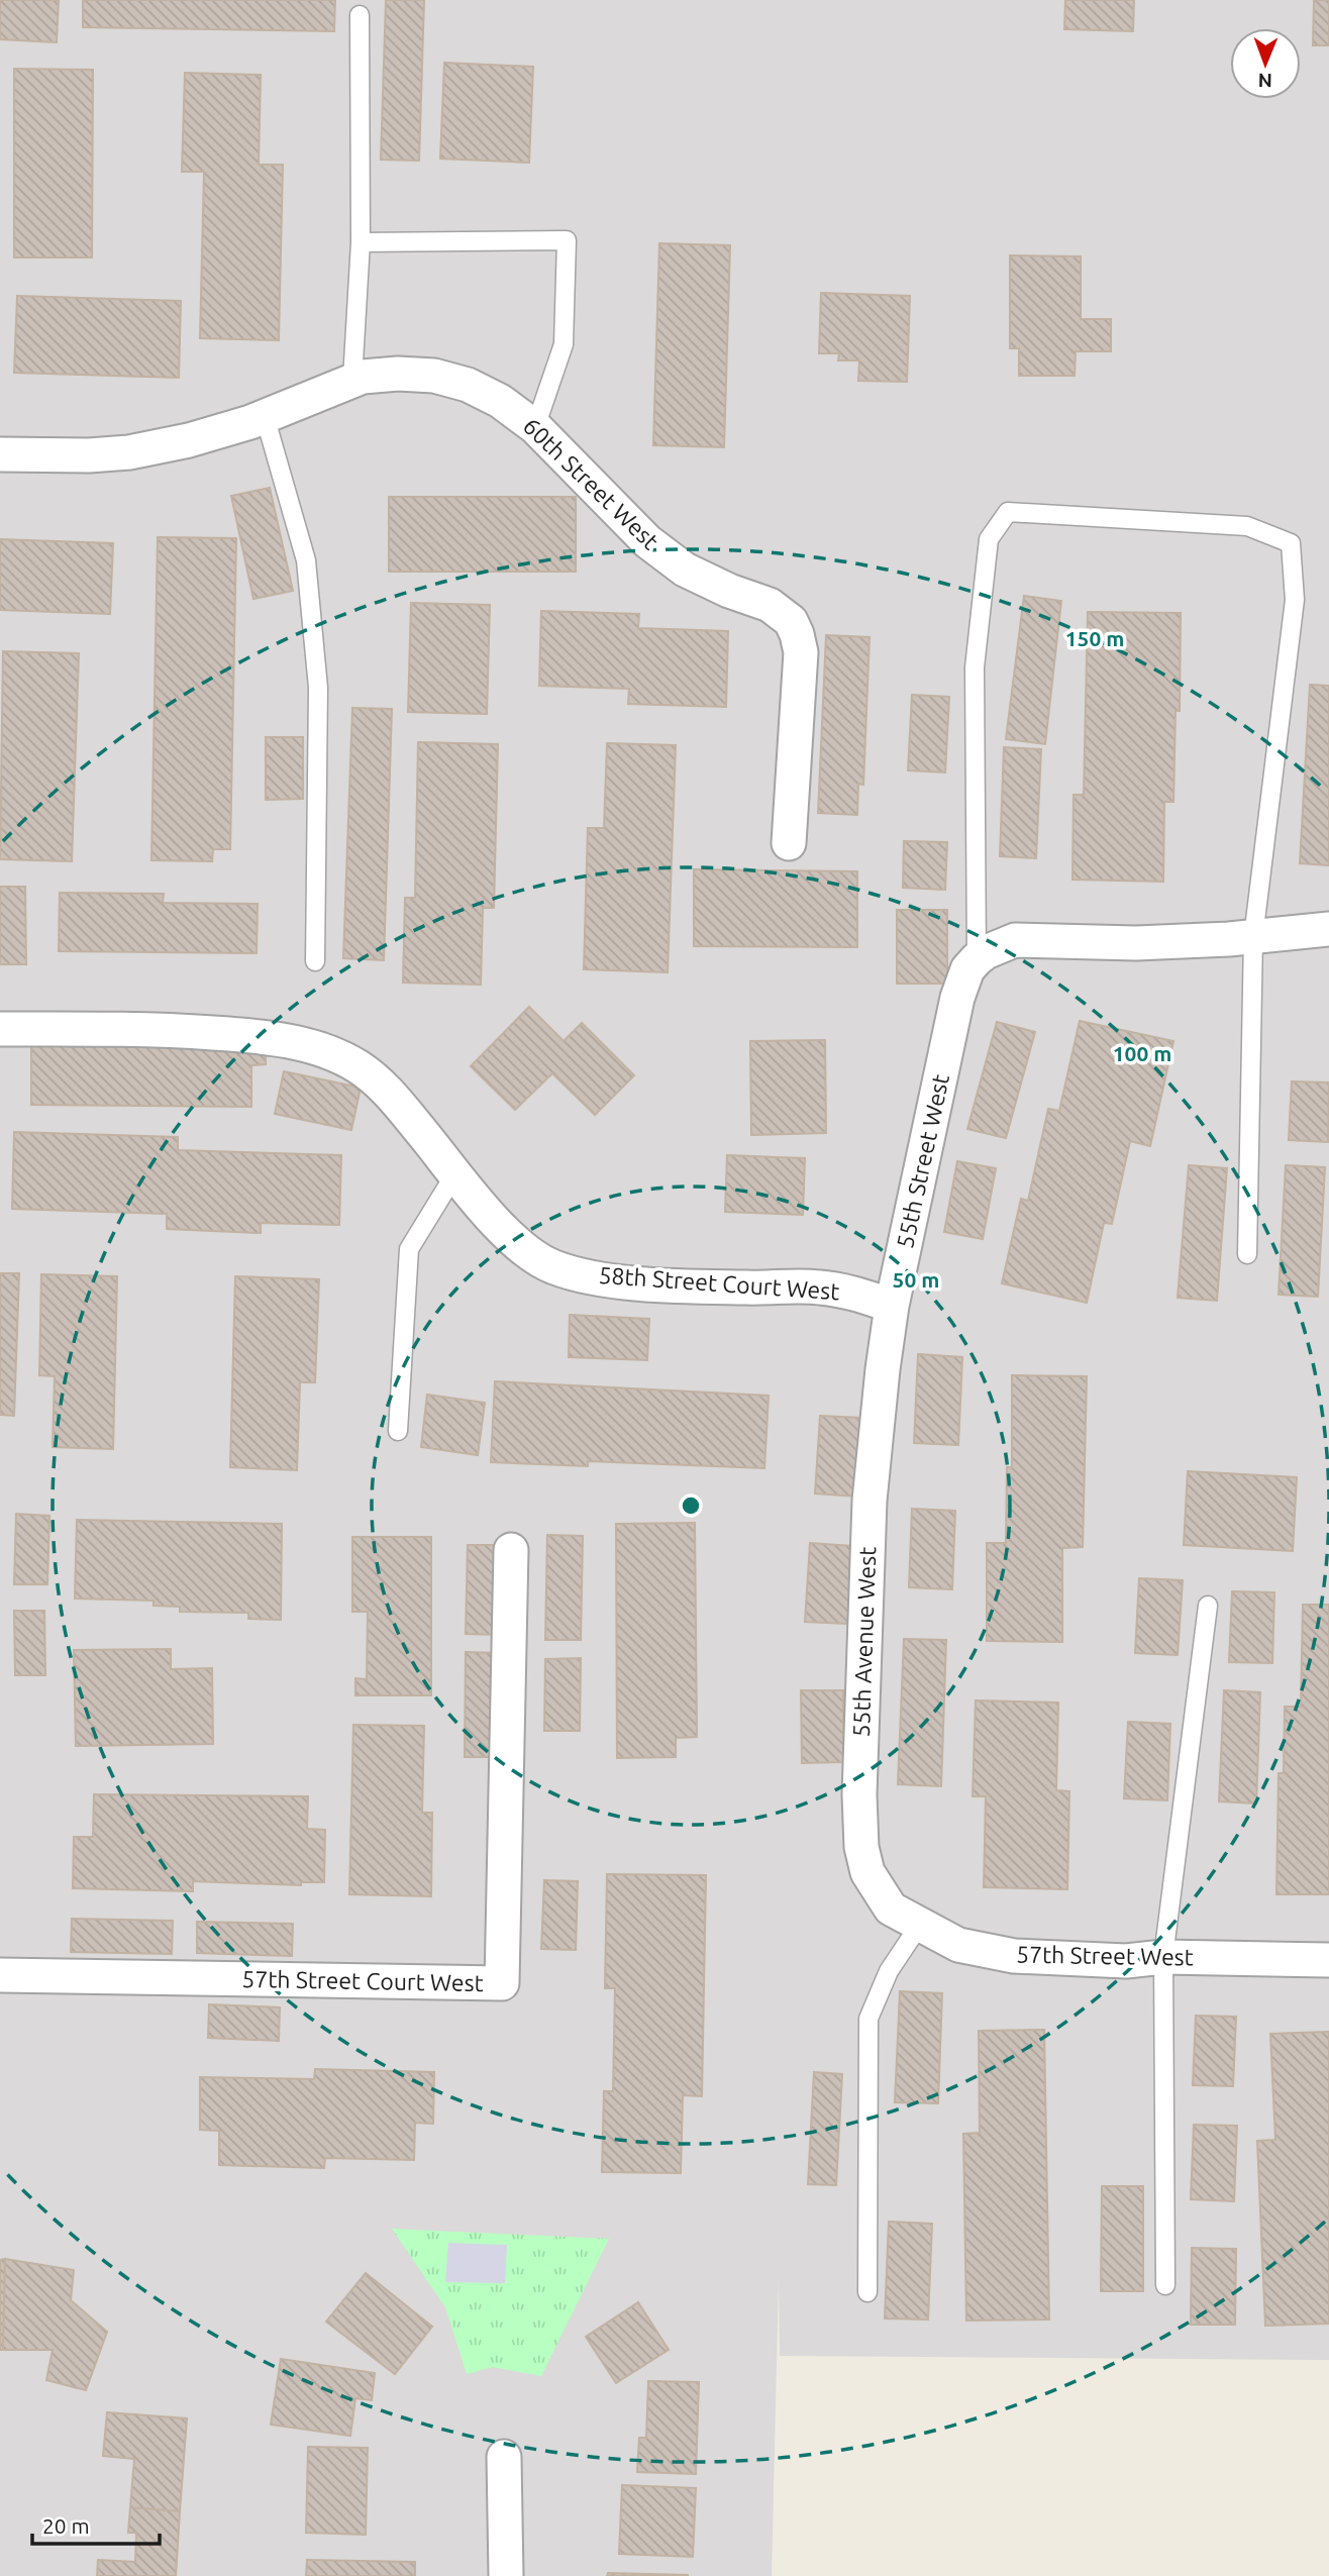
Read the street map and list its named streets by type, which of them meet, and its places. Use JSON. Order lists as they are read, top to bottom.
{
  "streets": {
    "street": [
      "60th Street West",
      "55th Street West",
      "58th Street Court West",
      "55th Avenue West",
      "57th Street West",
      "57th Street Court West"
    ]
  },
  "crossings": [
    ["55th Street West", "58th Street Court West"],
    ["55th Street West", "55th Avenue West"],
    ["55th Avenue West", "57th Street West"]
  ],
  "scale_bar": "20 m",
  "north": "bottom",
  "rings": ["150 m", "100 m", "50 m"]
}
